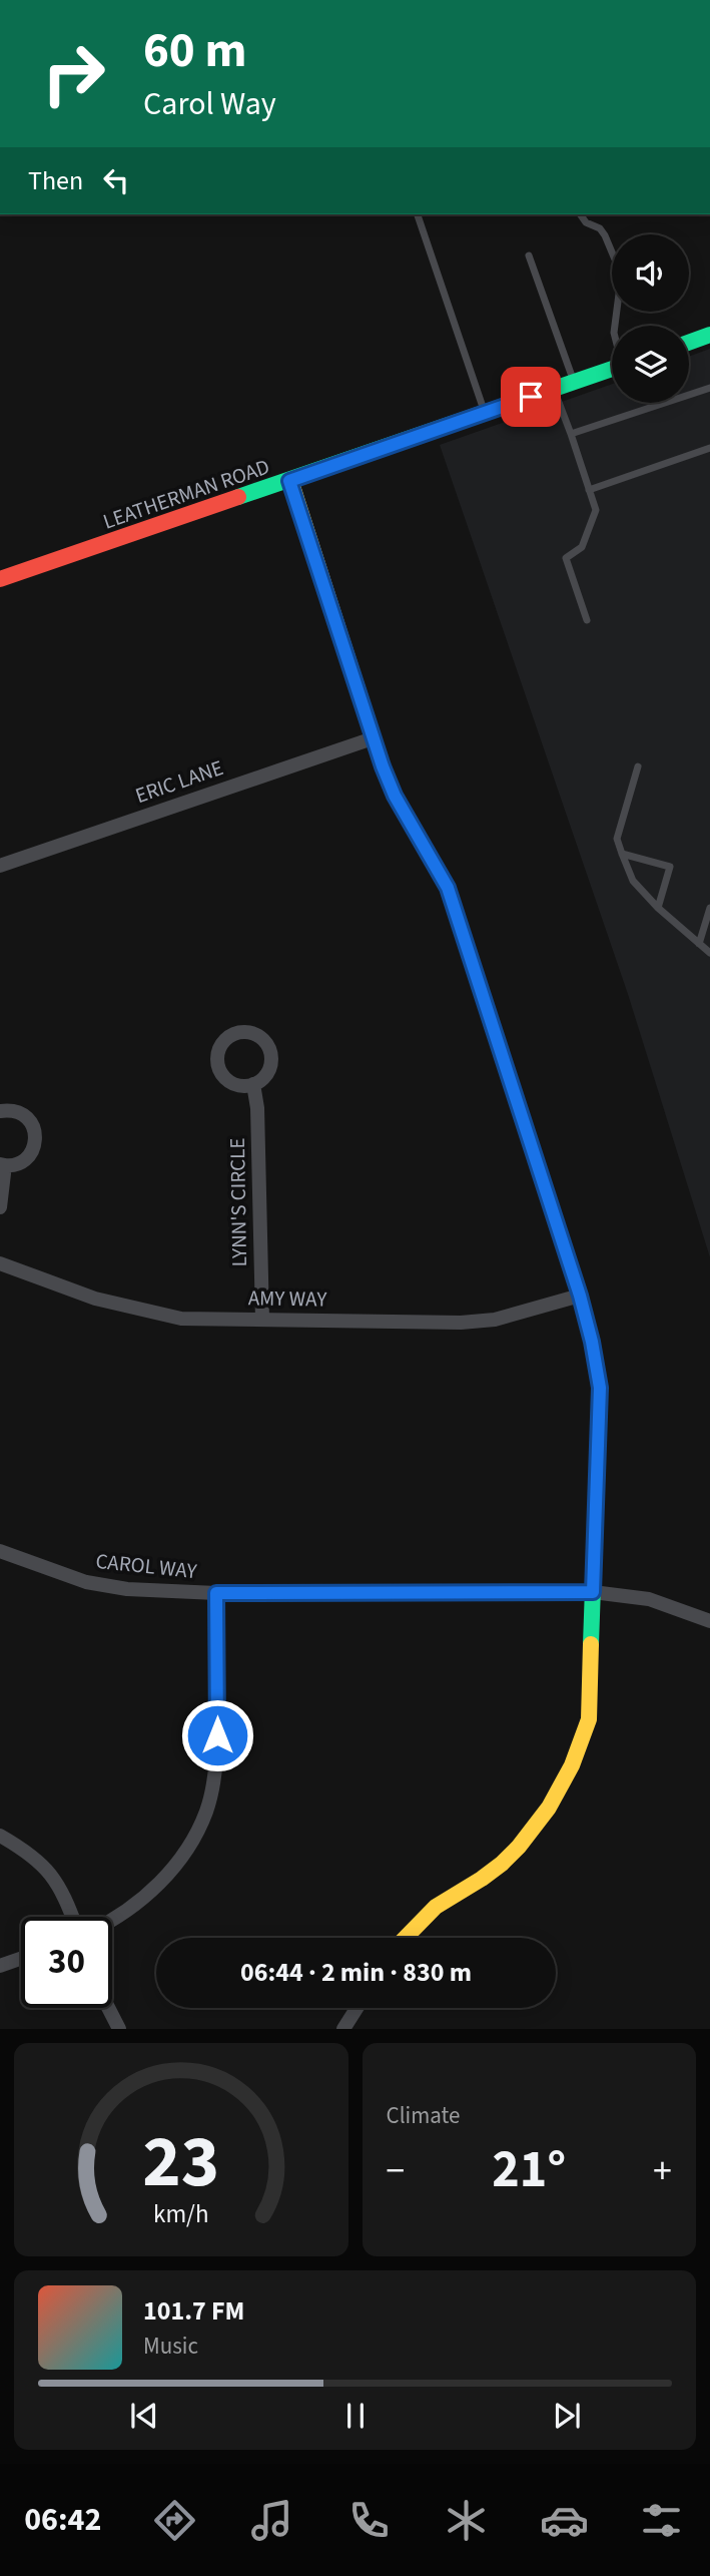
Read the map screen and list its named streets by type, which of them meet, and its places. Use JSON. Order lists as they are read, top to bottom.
{
  "streets": {
    "street": [
      "LEATHERMAN ROAD",
      "ERIC LANE",
      "LYNN'S CIRCLE",
      "AMY WAY",
      "CAROL WAY"
    ]
  },
  "crossings": [
    ["LYNN'S CIRCLE", "AMY WAY"]
  ],
  "page": {
    "turn": ["60 m", "Carol Way"],
    "then": "Then",
    "limit": "30",
    "trip": "06:44 · 2 min · 830 m",
    "tile": "Climate",
    "heat": ["−", "21°", "+"],
    "song": ["101.7 FM", "Music"],
    "tabs": "06:42",
    "gauge": ["23", "km/h"]
  }
}
